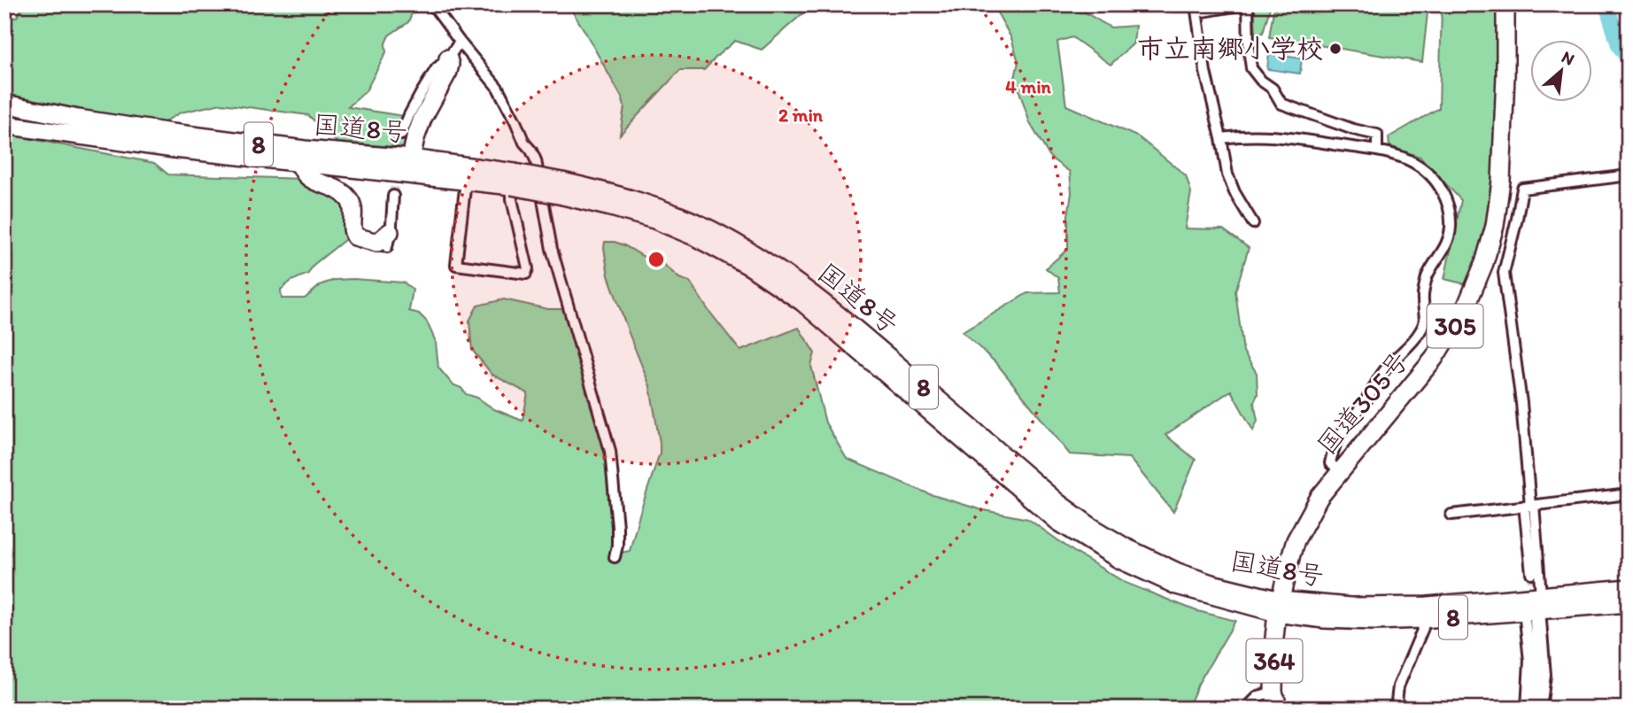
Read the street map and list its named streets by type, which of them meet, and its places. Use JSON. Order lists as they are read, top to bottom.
{
  "streets": {
    "highway": [
      "国道8号",
      "8",
      "305",
      "国道305号",
      "364"
    ]
  },
  "crossings": [
    ["国道8号", "国道305号"],
    ["国道8号", "364"],
    ["国道305号", "364"]
  ],
  "places": ["市立南郷小学校"],
  "north": "top right",
  "rings": ["4 min", "2 min"]
}
